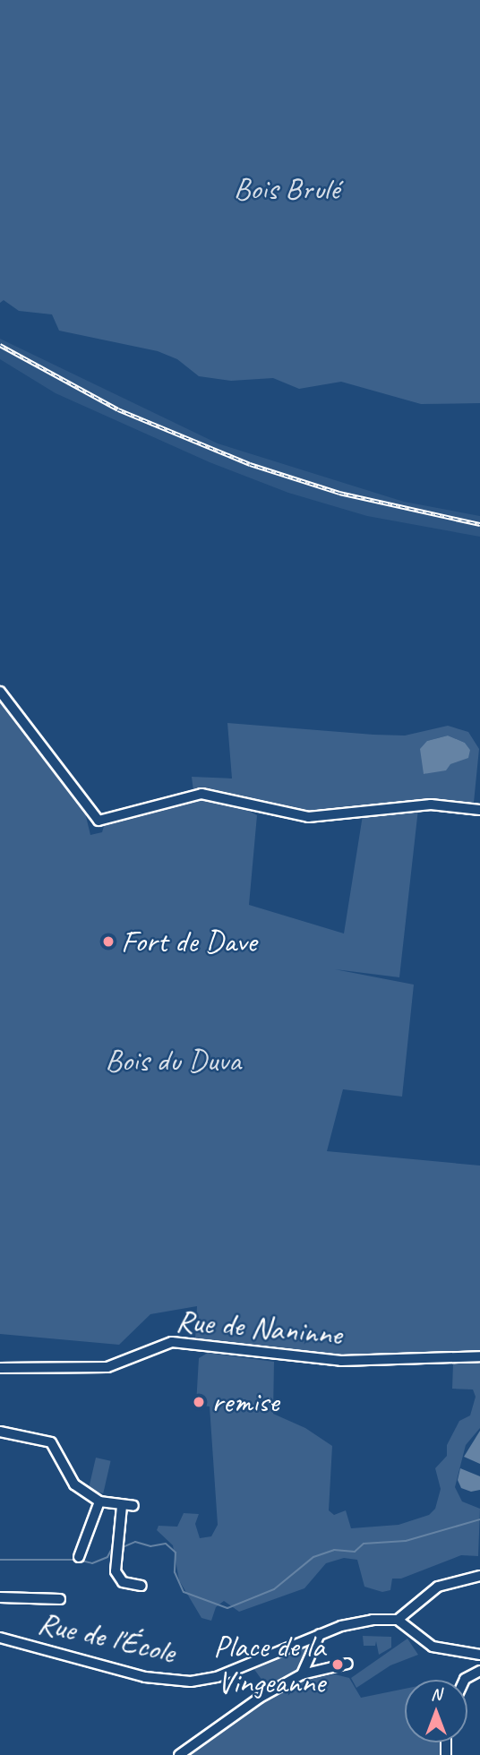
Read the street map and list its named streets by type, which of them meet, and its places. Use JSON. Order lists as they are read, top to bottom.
{
  "streets": {
    "street": ["Rue de Naninne", "Rue de l'École"]
  },
  "parks": ["Bois Brulé", "Bois du Duva"],
  "places": ["Fort de Dave", "remise", "Place de la Vingeanne"],
  "north": "top"
}
